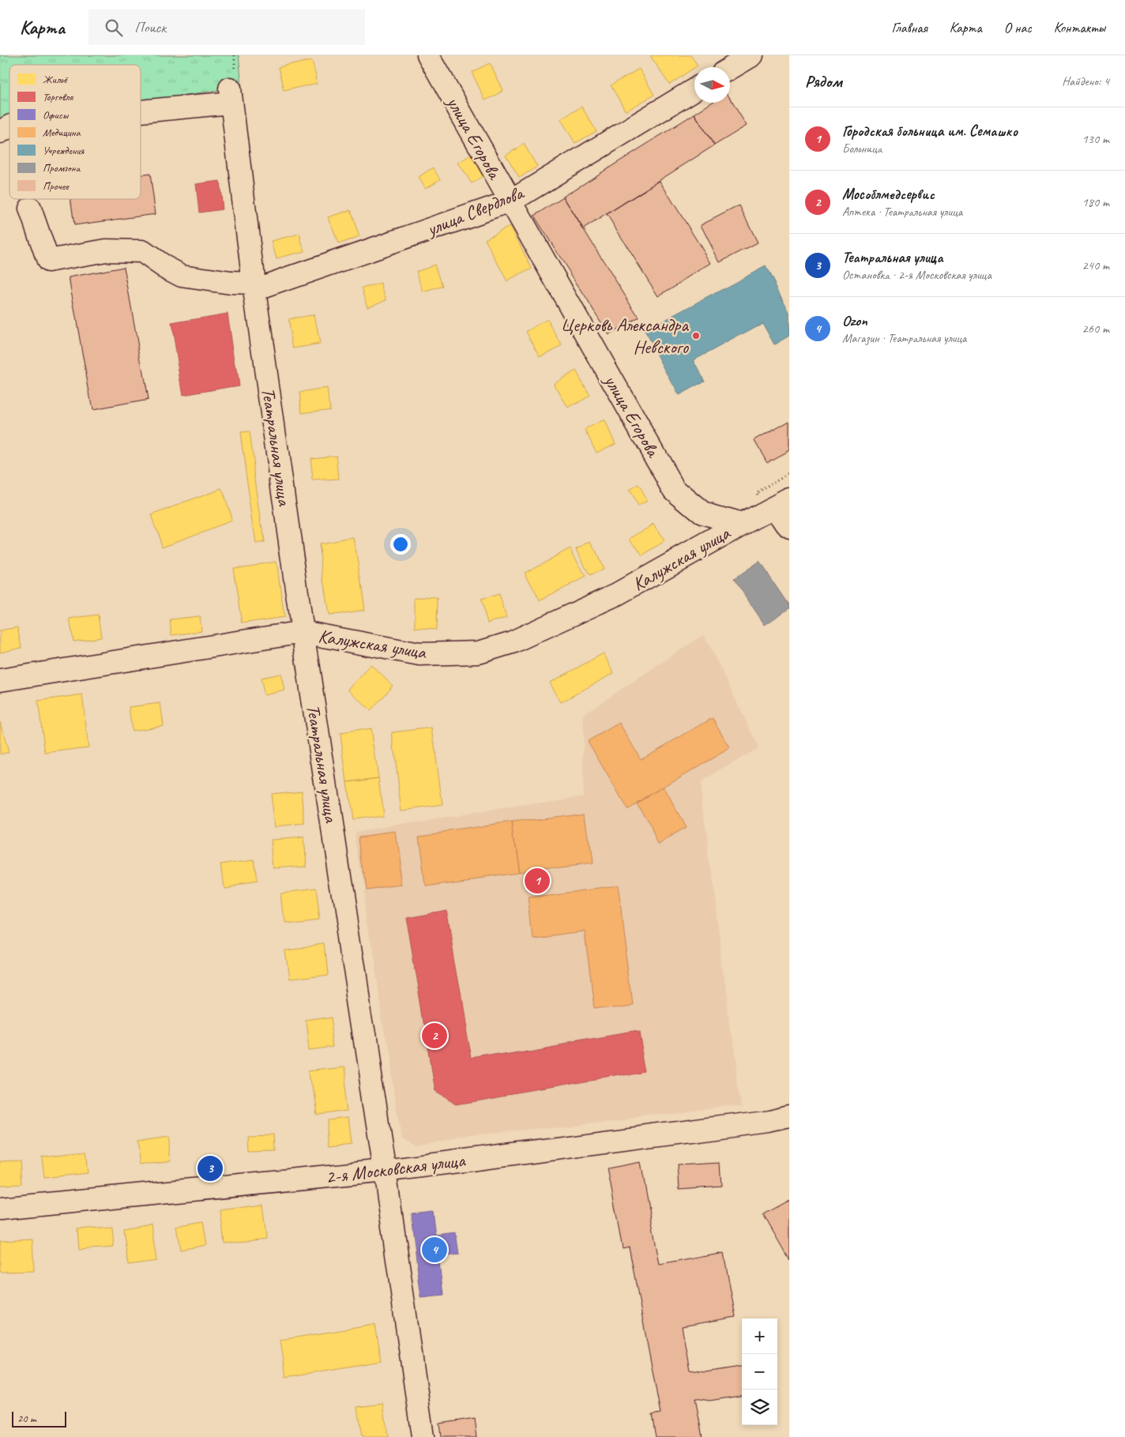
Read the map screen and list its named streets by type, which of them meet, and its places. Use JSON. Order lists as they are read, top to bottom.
{
  "streets": {
    "street": [
      "улица Егорова",
      "улица Свердлова",
      "Театральная улица",
      "Калужская улица",
      "2-я Московская улица"
    ]
  },
  "crossings": [
    ["улица Егорова", "улица Свердлова"],
    ["улица Егорова", "Калужская улица"],
    ["улица Свердлова", "Театральная улица"],
    ["Театральная улица", "Калужская улица"],
    ["Театральная улица", "2-я Московская улица"]
  ],
  "places": ["Церковь Александра Невского"],
  "legend": [
    "Жильё",
    "Торговля",
    "Офисы",
    "Медицина",
    "Учреждения",
    "Промзона",
    "Прочее"
  ],
  "scale_bar": "20 m",
  "north": "right",
  "page": {
    "header": "Карта",
    "search": "Поиск",
    "nav": [
      "Главная",
      "Карта",
      "О нас",
      "Контакты"
    ],
    "heading": ["Рядом", "Найдено: 4"],
    "list": [
      {
        "mark": "1",
        "name": "Городская больница им. Семашко",
        "note": "Больница",
        "value": "130 m"
      },
      {
        "mark": "2",
        "name": "Мособлмедсервис",
        "note": "Аптека · Театральная улица",
        "value": "180 m"
      },
      {
        "mark": "3",
        "name": "Театральная улица",
        "note": "Остановка · 2-я Московская улица",
        "value": "240 m"
      },
      {
        "mark": "4",
        "name": "Ozon",
        "note": "Магазин · Театральная улица",
        "value": "260 m"
      }
    ],
    "pins": [
      "1",
      "2",
      "3",
      "4"
    ],
    "map_buttons": ["+", "−"],
    "scale": "20 m"
  }
}
